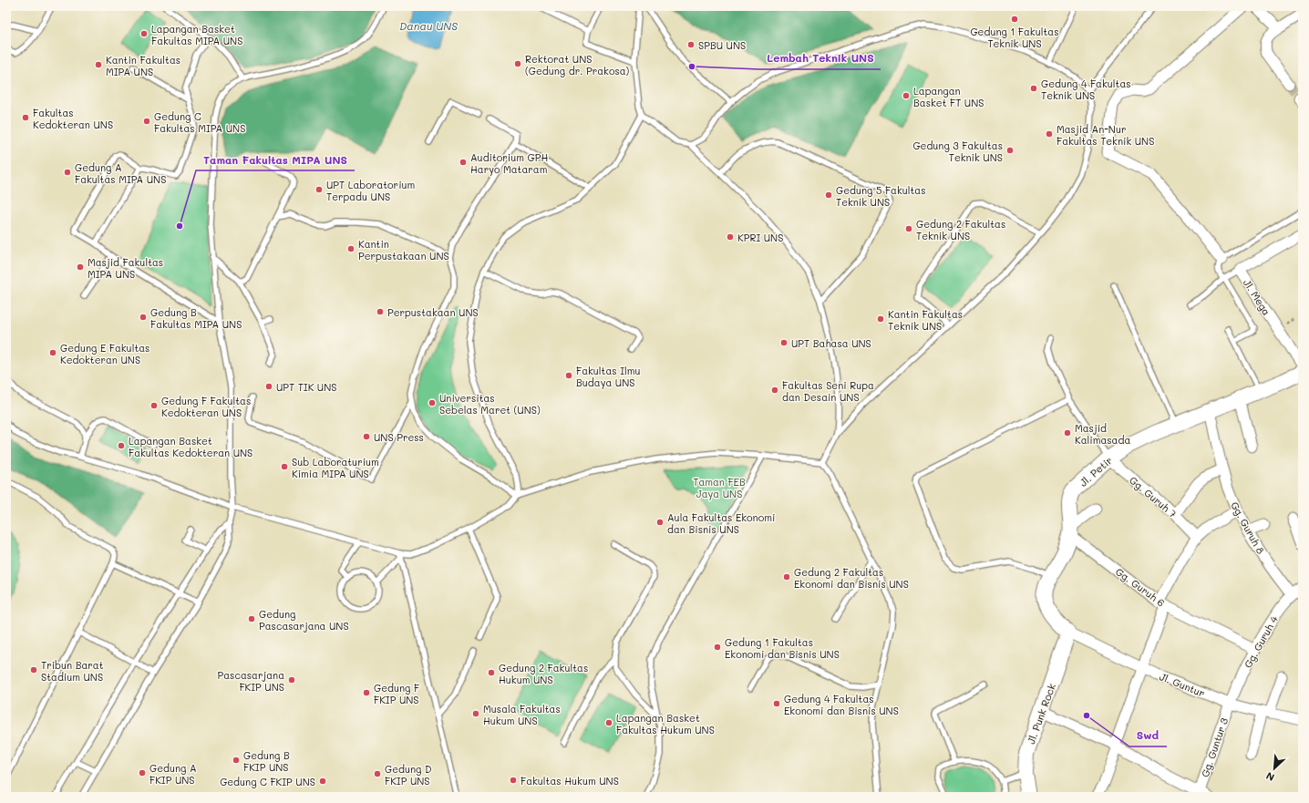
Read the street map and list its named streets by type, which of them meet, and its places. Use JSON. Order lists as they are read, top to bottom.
{
  "streets": {
    "main road": ["Jl. Petir", "Jl. Punk Rock"],
    "street": [
      "Jl. Mega",
      "Gg. Guruh 7",
      "Gg. Guruh 8",
      "Gg. Guruh 6",
      "Gg. Guruh 4",
      "Jl. Guntur",
      "Gg. Guntur 3"
    ]
  },
  "crossings": [
    ["Jl. Petir", "Gg. Guruh 7"],
    ["Jl. Petir", "Gg. Guruh 8"],
    ["Jl. Petir", "Gg. Guruh 6"],
    ["Jl. Petir", "Jl. Guntur"],
    ["Jl. Petir", "Jl. Punk Rock"],
    ["Gg. Guruh 8", "Gg. Guruh 4"],
    ["Gg. Guruh 6", "Gg. Guruh 4"],
    ["Gg. Guruh 4", "Jl. Guntur"],
    ["Gg. Guruh 4", "Gg. Guntur 3"],
    ["Jl. Guntur", "Jl. Punk Rock"],
    ["Jl. Guntur", "Gg. Guntur 3"]
  ],
  "water": ["Danau UNS"],
  "parks": ["Taman FEB Jaya UNS"],
  "places": [
    "Gedung 1 Fakultas Teknik UNS",
    "Lapangan Basket Fakultas MIPA UNS",
    "SPBU UNS",
    "Rektorat UNS (Gedung dr. Prakosa)",
    "Kantin Fakultas MIPA UNS",
    "Lembah Teknik UNS",
    "Gedung 4 Fakultas Teknik UNS",
    "Lapangan Basket FT UNS",
    "Fakultas Kedokteran UNS",
    "Gedung C Fakultas MIPA UNS",
    "Masjid An-Nur Fakultas Teknik UNS",
    "Gedung 3 Fakultas Teknik UNS",
    "Auditorium GPH Haryo Mataram",
    "Gedung A Fakultas MIPA UNS",
    "UPT Laboratorium Terpadu UNS",
    "Gedung 5 Fakultas Teknik UNS",
    "Taman Fakultas MIPA UNS",
    "Gedung 2 Fakultas Teknik UNS",
    "KPRI UNS",
    "Kantin Perpustakaan UNS",
    "Masjid Fakultas MIPA UNS",
    "Perpustakaan UNS",
    "Gedung B Fakultas MIPA UNS",
    "Kantin Fakultas Teknik UNS",
    "UPT Bahasa UNS",
    "Gedung E Fakultas Kedokteran UNS",
    "Fakultas Ilmu Budaya UNS",
    "UPT TIK UNS",
    "Fakultas Seni Rupa dan Desain UNS",
    "Universitas Sebelas Maret (UNS)",
    "Gedung F Fakultas Kedokteran UNS",
    "Masjid Kalimasada",
    "UNS Press",
    "Lapangan Basket Fakultas Kedokteran UNS",
    "Sub Laboraturium Kimia MIPA UNS",
    "Aula Fakultas Ekonomi dan Bisnis UNS",
    "Gedung 2 Fakultas Ekonomi dan Bisnis UNS",
    "Gedung Pascasarjana UNS",
    "Gedung 1 Fakultas Ekonomi dan Bisnis UNS",
    "Tribun Barat Stadium UNS",
    "Gedung 2 Fakultas Hukum UNS",
    "Pascasarjana FKIP UNS",
    "Gedung F FKIP UNS",
    "Gedung 4 Fakultas Ekonomi dan Bisnis UNS",
    "Musala Fakultas Hukum UNS",
    "Swd",
    "Lapangan Basket Fakultas Hukum UNS",
    "Gedung B FKIP UNS",
    "Gedung A FKIP UNS",
    "Gedung D FKIP UNS",
    "Fakultas Hukum UNS",
    "Gedung C FKIP UNS"
  ],
  "north": "bottom left"
}
